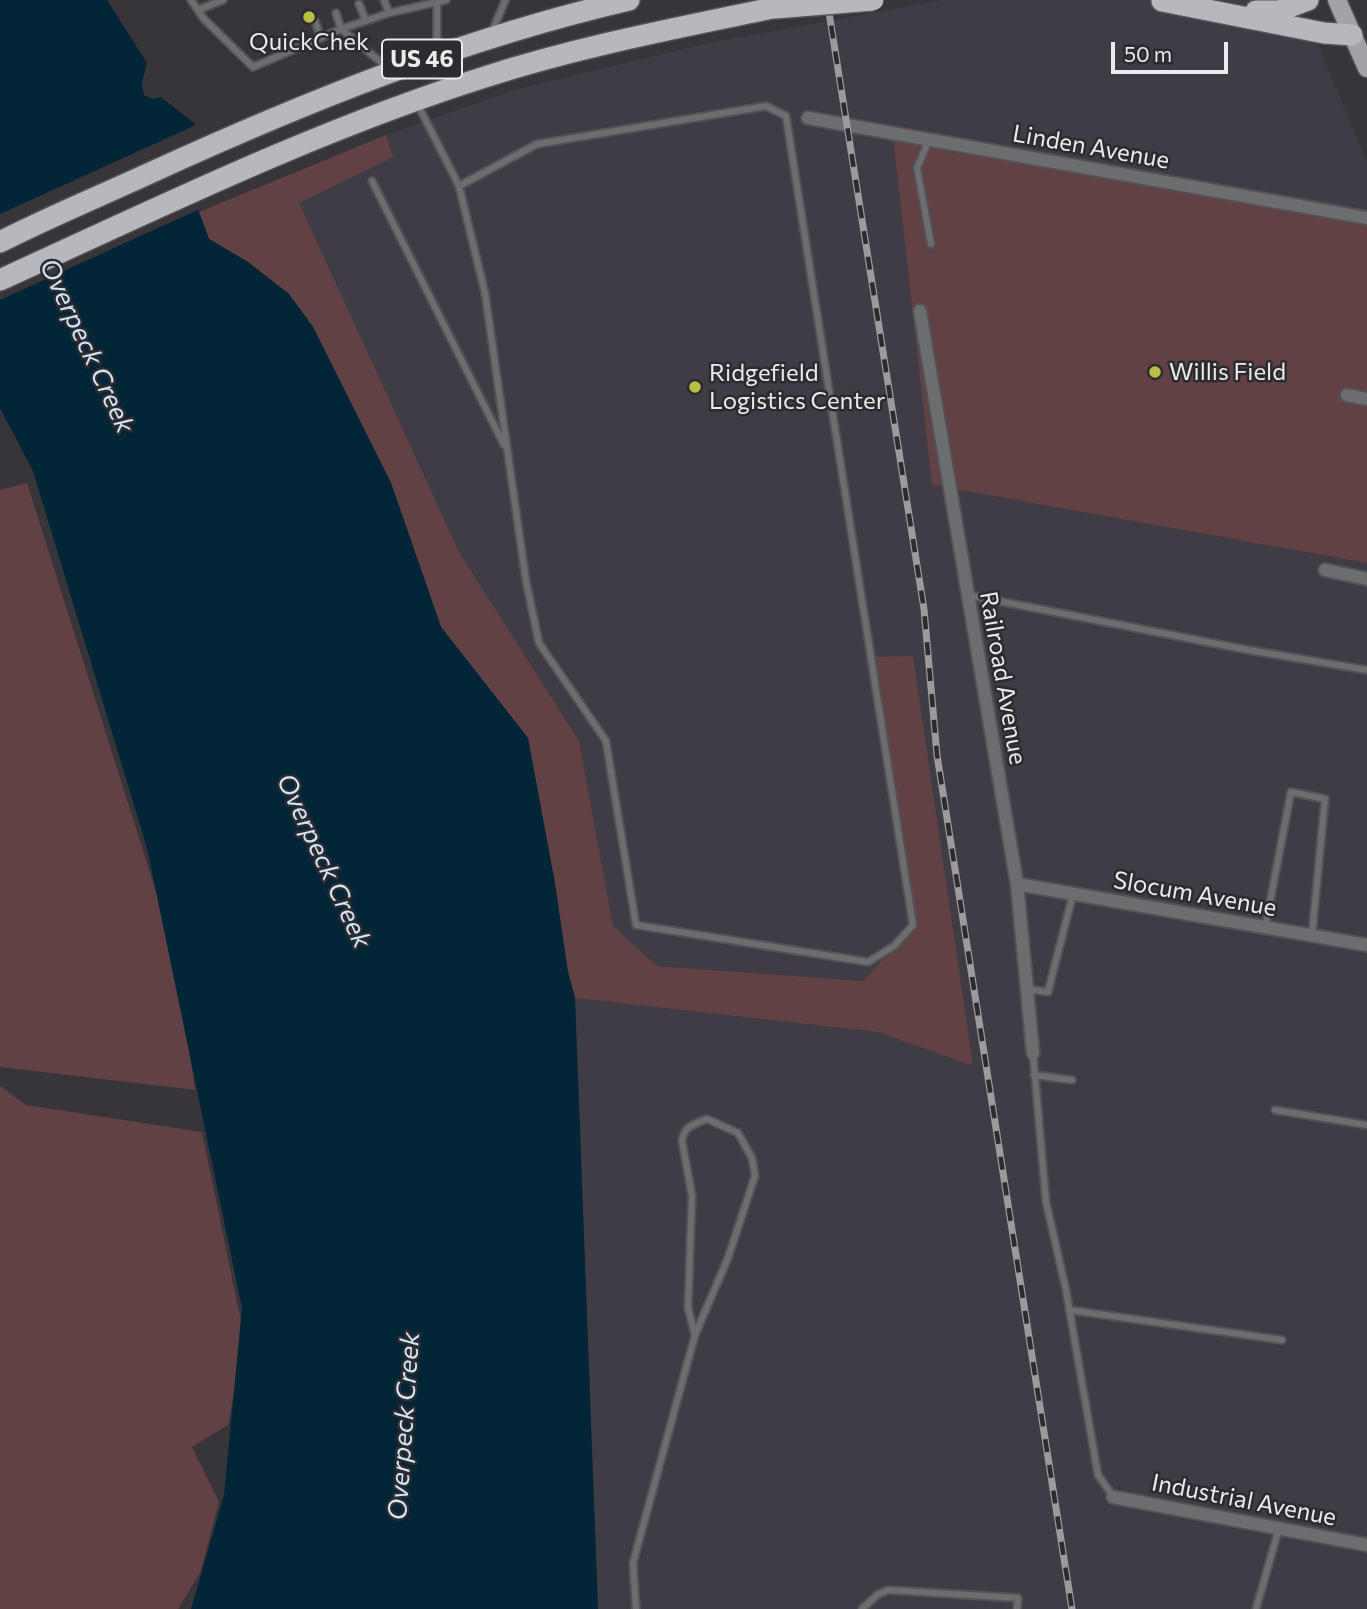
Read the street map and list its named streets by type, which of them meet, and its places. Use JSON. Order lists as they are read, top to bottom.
{
  "streets": {
    "highway": ["US 46"],
    "street": [
      "Linden Avenue",
      "Railroad Avenue",
      "Slocum Avenue",
      "Industrial Avenue"
    ]
  },
  "crossings": [
    ["Railroad Avenue", "Slocum Avenue"]
  ],
  "water": ["Overpeck Creek"],
  "places": ["QuickChek", "Willis Field", "Ridgefield Logistics Center"],
  "scale_bar": "50 m"
}
